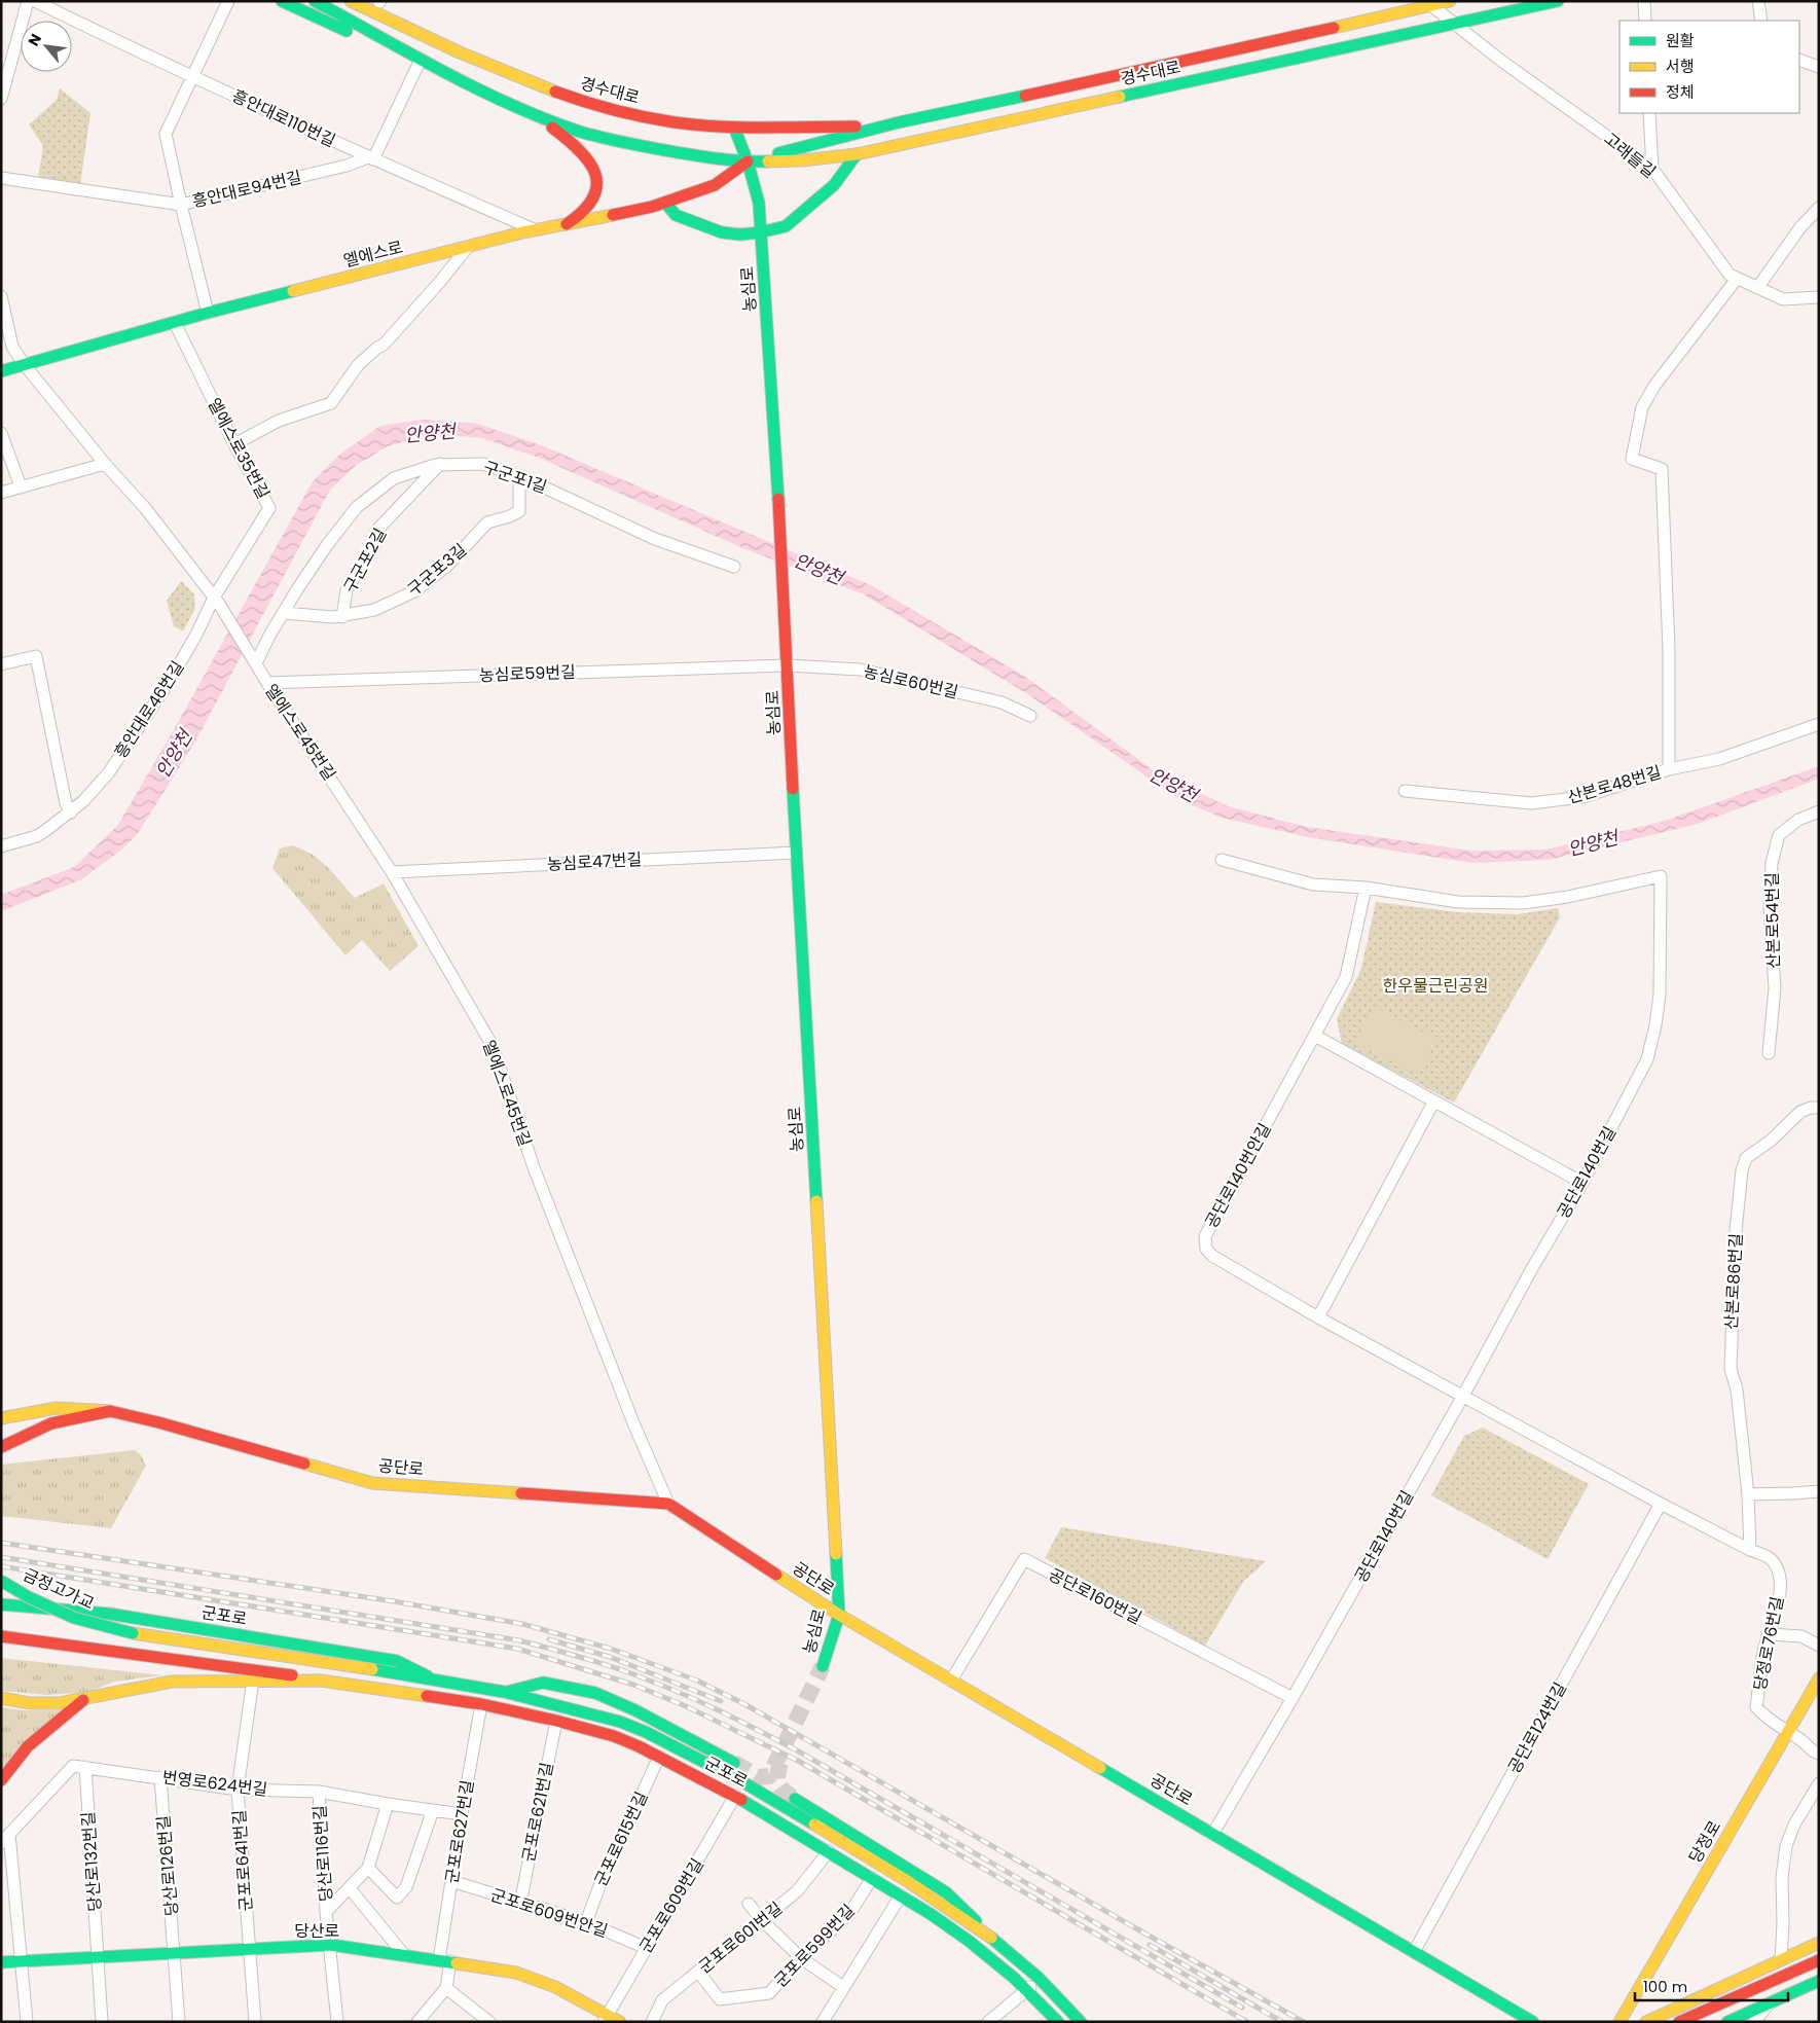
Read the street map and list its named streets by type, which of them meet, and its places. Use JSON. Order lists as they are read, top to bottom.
{
  "streets": {
    "street": [
      "경수대로",
      "흥안대로110번길",
      "고래들길",
      "흥안대로94번길",
      "엘에스로",
      "농심로",
      "엘에스로35번길",
      "구군포1길",
      "구군포2길",
      "구군포3길",
      "농심로59번길",
      "농심로60번길",
      "흥안대로46번길",
      "엘에스로45번길",
      "산본로48번길",
      "농심로47번길",
      "산본로54번길",
      "공단로140번길",
      "공단로140번안길",
      "산본로86번길",
      "공단로",
      "금정고가교",
      "공단로160번길",
      "군포로",
      "당정로76번길",
      "공단로124번길",
      "번영로624번길",
      "군포로621번길",
      "군포로627번길",
      "군포로615번길",
      "당정로",
      "당산로116번길",
      "군포로641번길",
      "당산로132번길",
      "당산로126번길",
      "군포로609번길",
      "군포로609번안길",
      "당산로",
      "군포로601번길",
      "군포로599번길"
    ]
  },
  "crossings": [
    ["경수대로", "고래들길"],
    ["경수대로", "엘에스로"],
    ["경수대로", "농심로"],
    ["흥안대로110번길", "흥안대로94번길"],
    ["흥안대로110번길", "엘에스로"],
    ["엘에스로", "농심로"],
    ["엘에스로", "엘에스로35번길"],
    ["농심로", "농심로59번길"],
    ["농심로", "농심로60번길"],
    ["농심로", "농심로47번길"],
    ["농심로", "공단로"],
    ["엘에스로35번길", "흥안대로46번길"],
    ["엘에스로35번길", "엘에스로45번길"],
    ["구군포1길", "구군포2길"],
    ["구군포1길", "구군포3길"],
    ["구군포1길", "엘에스로45번길"],
    ["구군포2길", "구군포3길"],
    ["농심로59번길", "농심로60번길"],
    ["농심로59번길", "엘에스로45번길"],
    ["흥안대로46번길", "엘에스로45번길"],
    ["엘에스로45번길", "농심로47번길"],
    ["엘에스로45번길", "공단로"],
    ["공단로140번길", "공단로140번안길"],
    ["공단로140번길", "공단로"],
    ["공단로140번길", "공단로160번길"],
    ["공단로140번안길", "당정로76번길"],
    ["공단로140번안길", "공단로124번길"],
    ["공단로", "공단로160번길"],
    ["공단로", "공단로124번길"],
    ["금정고가교", "군포로"],
    ["군포로", "군포로621번길"],
    ["군포로", "군포로627번길"],
    ["군포로", "군포로615번길"],
    ["군포로", "군포로641번길"],
    ["군포로", "군포로609번길"],
    ["군포로", "군포로601번길"],
    ["군포로", "군포로599번길"],
    ["당정로76번길", "당정로"],
    ["번영로624번길", "군포로627번길"],
    ["번영로624번길", "당산로116번길"],
    ["번영로624번길", "군포로641번길"],
    ["번영로624번길", "당산로132번길"],
    ["번영로624번길", "당산로126번길"],
    ["군포로621번길", "군포로609번안길"],
    ["군포로627번길", "군포로609번안길"],
    ["군포로627번길", "당산로"],
    ["군포로615번길", "군포로609번안길"],
    ["당산로116번길", "당산로"],
    ["군포로641번길", "당산로"],
    ["당산로132번길", "당산로"],
    ["당산로126번길", "당산로"],
    ["군포로609번길", "군포로609번안길"],
    ["군포로609번길", "당산로"],
    ["군포로601번길", "군포로599번길"]
  ],
  "water": ["안양천"],
  "parks": ["한우물근린공원"],
  "legend": ["원활", "서행", "정체"],
  "scale_bar": "100 m",
  "north": "top left"
}
